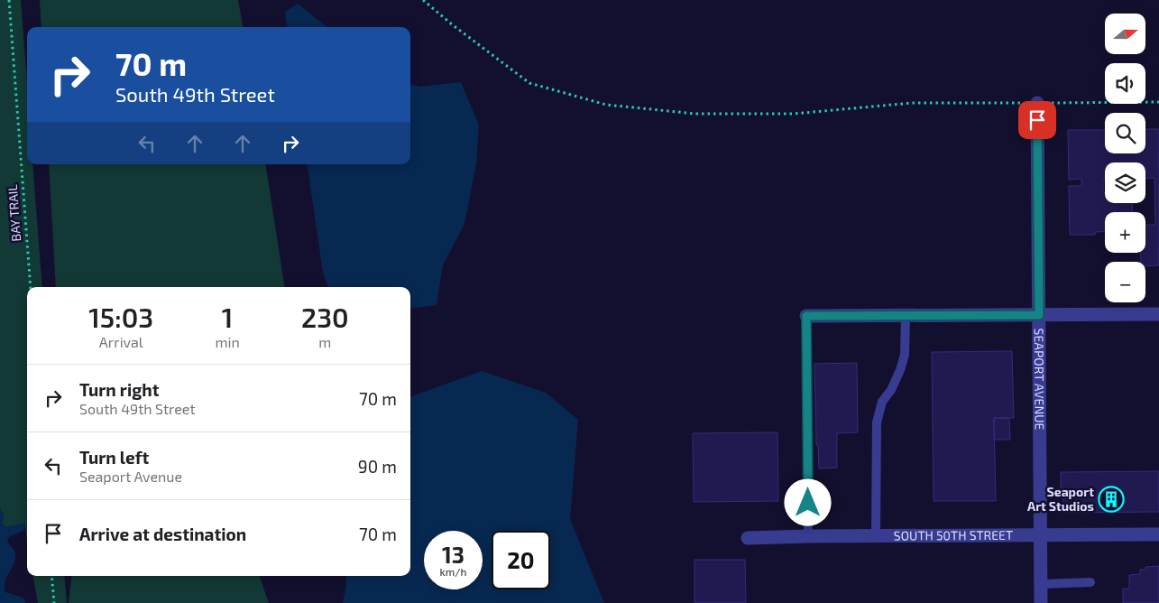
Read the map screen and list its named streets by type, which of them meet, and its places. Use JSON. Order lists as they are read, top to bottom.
{
  "streets": {
    "street": ["SEAPORT AVENUE", "SOUTH 50TH STREET"],
    "path": ["BAY TRAIL"]
  },
  "crossings": [
    ["SEAPORT AVENUE", "SOUTH 50TH STREET"]
  ],
  "places": {
    "building": ["Seaport Art Studios"]
  },
  "north": "right",
  "page": {
    "map_buttons": ["+", "−"],
    "turn": ["70 m", "South 49th Street"],
    "eta": [
      "15:03",
      "Arrival",
      "1",
      "min",
      "230",
      "m"
    ],
    "list": [
      {
        "name": "Turn right",
        "note": "South 49th Street",
        "value": "70 m"
      },
      {
        "name": "Turn left",
        "note": "Seaport Avenue",
        "value": "90 m"
      },
      {
        "name": "Arrive at destination",
        "value": "70 m"
      }
    ],
    "speed": "13 km/h",
    "limit": "20"
  }
}
